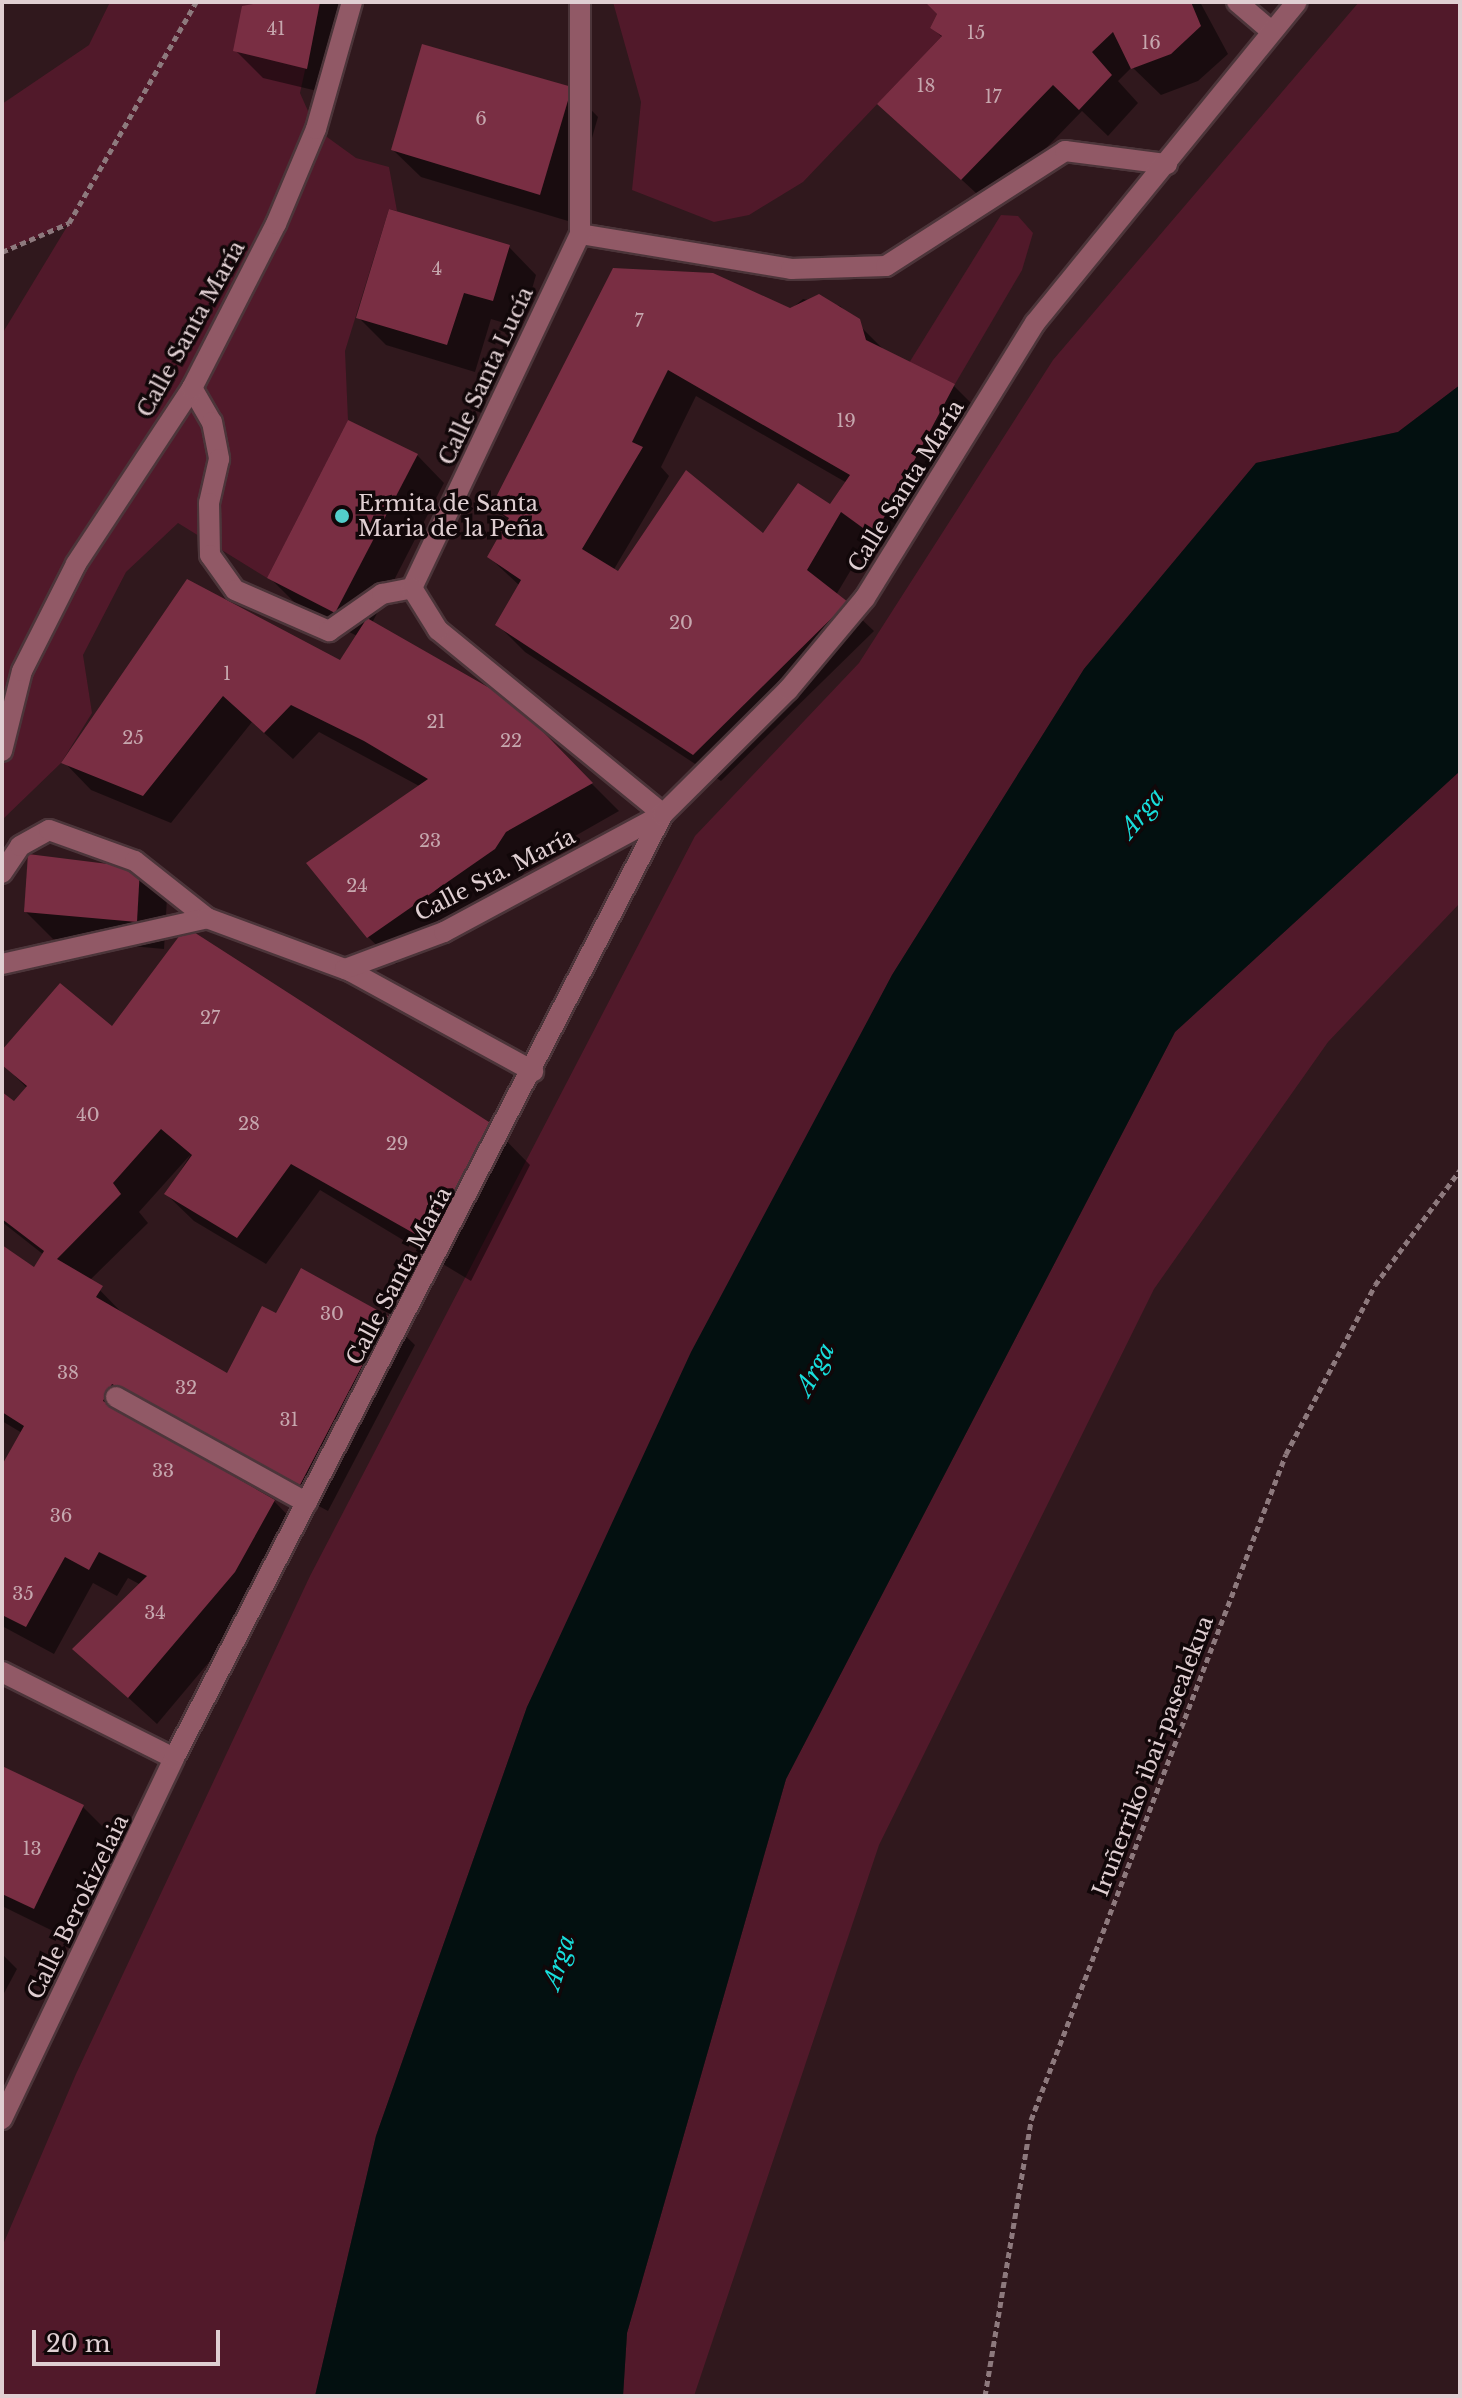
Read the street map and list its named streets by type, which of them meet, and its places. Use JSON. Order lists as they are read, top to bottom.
{
  "streets": {
    "street": [
      "Calle Santa María",
      "Calle Santa Lucía",
      "Calle Sta. María",
      "Calle Berokizelaia"
    ],
    "path": ["Iruñerriko ibai-pasealekua"]
  },
  "crossings": [
    ["Calle Santa María", "Calle Sta. María"],
    ["Calle Santa María", "Calle Berokizelaia"]
  ],
  "water": ["Arga"],
  "places": ["Ermita de Santa Maria de la Peña"],
  "house_numbers": [
    "41",
    "15",
    "16",
    "18",
    "17",
    "6",
    "4",
    "7",
    "19",
    "20",
    "1",
    "21",
    "25",
    "22",
    "23",
    "24",
    "27",
    "40",
    "28",
    "29",
    "30",
    "38",
    "32",
    "31",
    "33",
    "36",
    "35",
    "34",
    "13"
  ],
  "scale_bar": "20 m"
}
